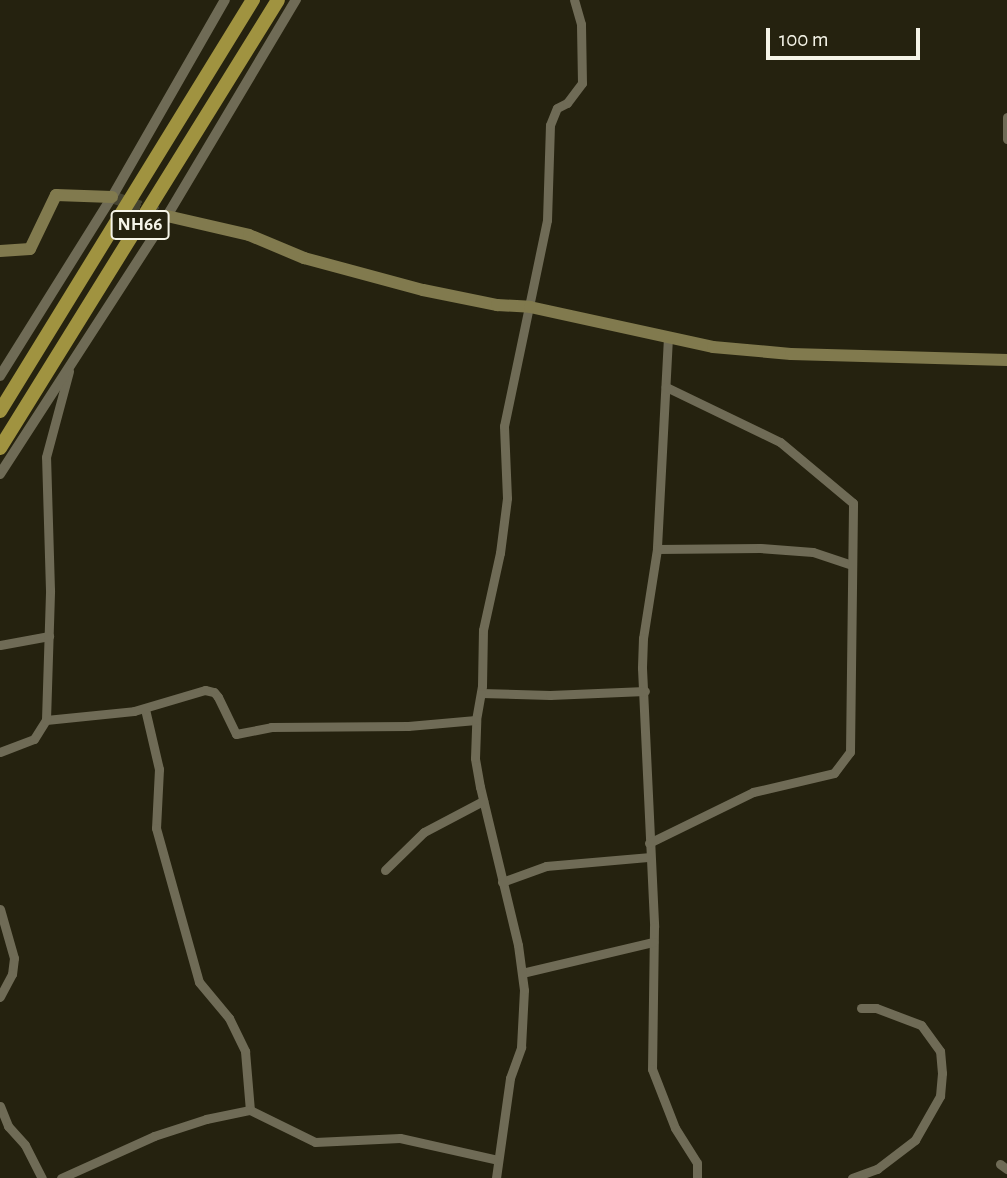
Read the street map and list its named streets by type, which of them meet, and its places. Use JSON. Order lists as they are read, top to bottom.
{
  "streets": {
    "highway": ["NH66"]
  },
  "scale_bar": "100 m"
}
